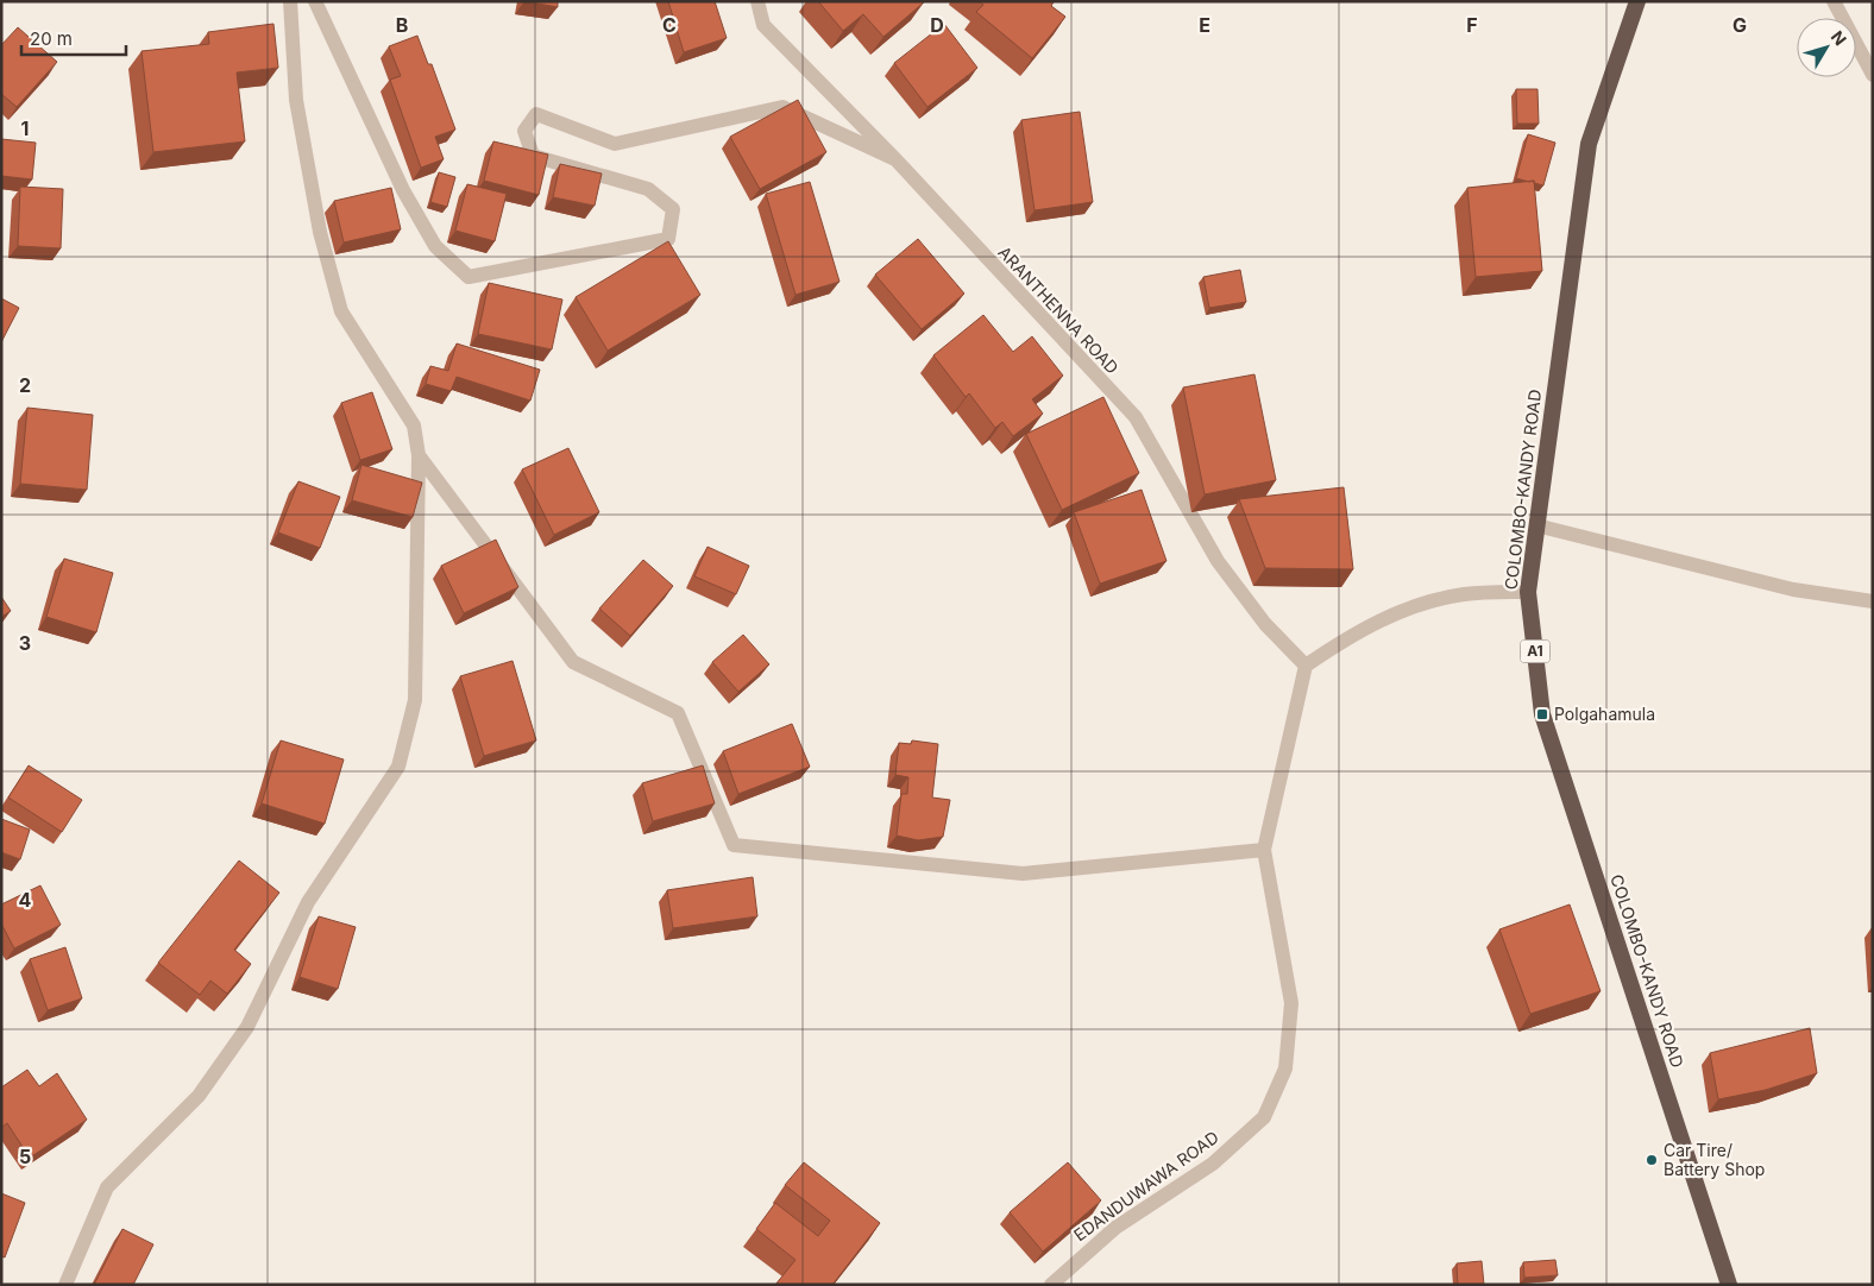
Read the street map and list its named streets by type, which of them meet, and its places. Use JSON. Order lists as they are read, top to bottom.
{
  "streets": {
    "highway": ["COLOMBO-KANDY ROAD", "A1"],
    "street": ["ARANTHENNA ROAD", "EDANDUWAWA ROAD"]
  },
  "crossings": [
    ["ARANTHENNA ROAD", "EDANDUWAWA ROAD"]
  ],
  "places": {
    "transit": ["Polgahamula"],
    "other": ["Car Tire/ Battery Shop"]
  },
  "scale_bar": "20 m",
  "north": "top right",
  "grid": {
    "columns": [
      "B",
      "C",
      "D",
      "E",
      "F",
      "G"
    ],
    "rows": [
      "1",
      "2",
      "3",
      "4",
      "5"
    ]
  }
}
